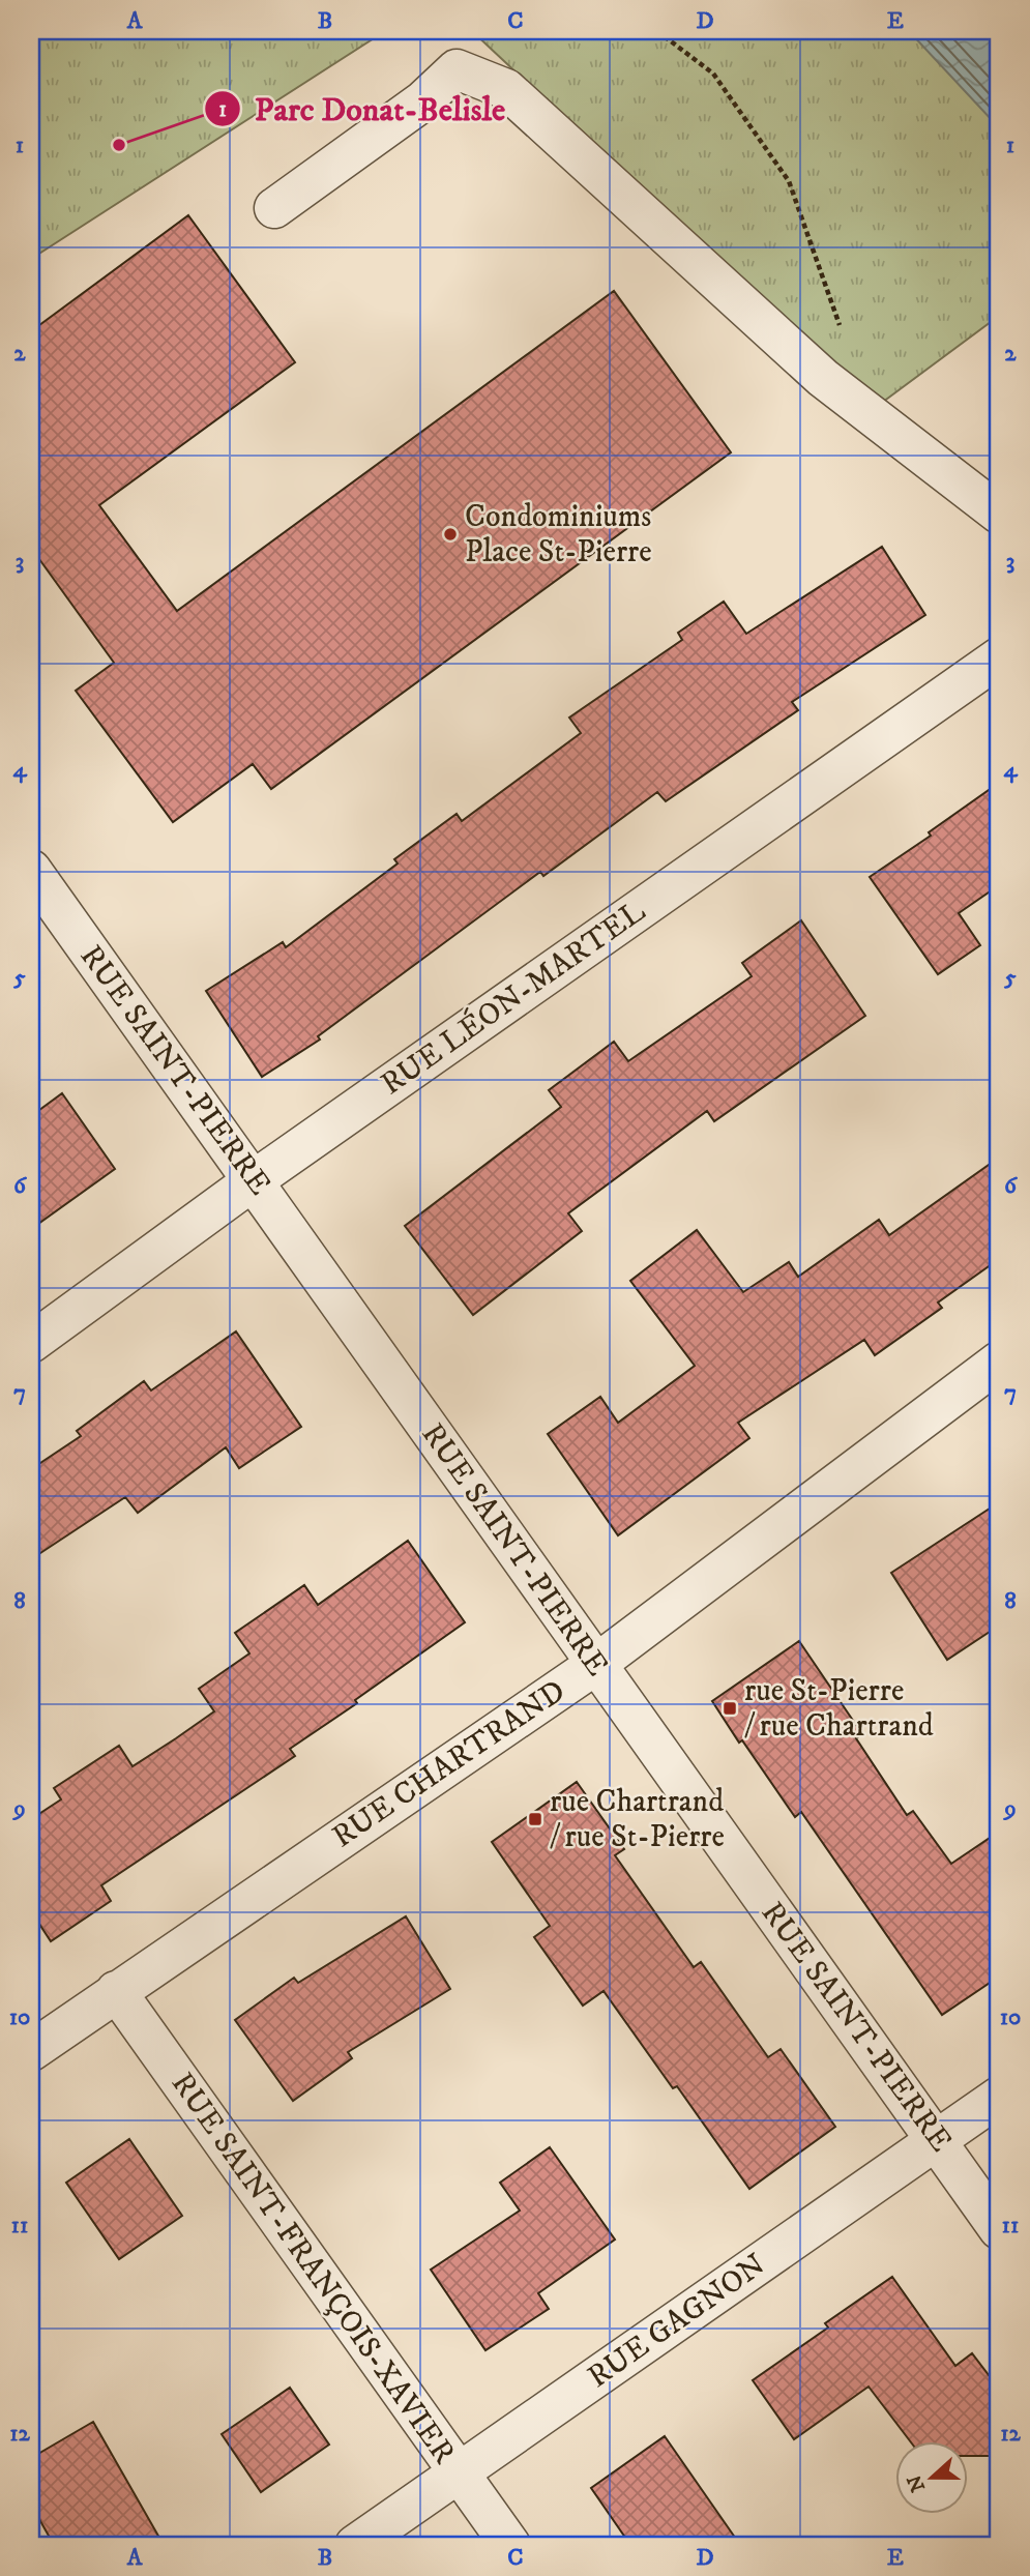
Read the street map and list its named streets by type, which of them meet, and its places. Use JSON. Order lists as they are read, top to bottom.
{
  "streets": {
    "street": [
      "RUE LÉON-MARTEL",
      "RUE SAINT-PIERRE",
      "RUE CHARTRAND",
      "RUE SAINT-FRANÇOIS-XAVIER",
      "RUE GAGNON"
    ]
  },
  "crossings": [
    ["RUE LÉON-MARTEL", "RUE SAINT-PIERRE"],
    ["RUE SAINT-PIERRE", "RUE CHARTRAND"],
    ["RUE SAINT-PIERRE", "RUE GAGNON"],
    ["RUE CHARTRAND", "RUE SAINT-FRANÇOIS-XAVIER"],
    ["RUE SAINT-FRANÇOIS-XAVIER", "RUE GAGNON"]
  ],
  "places": {
    "other": ["Parc Donat-Belisle", "Condominiums Place St-Pierre"],
    "transit": ["rue St-Pierre / rue Chartrand", "rue Chartrand / rue St-Pierre"]
  },
  "north": "left",
  "grid": {
    "columns": [
      "A",
      "B",
      "C",
      "D",
      "E"
    ],
    "rows": [
      "1",
      "2",
      "3",
      "4",
      "5",
      "6",
      "7",
      "8",
      "9",
      "10",
      "11",
      "12"
    ]
  }
}
